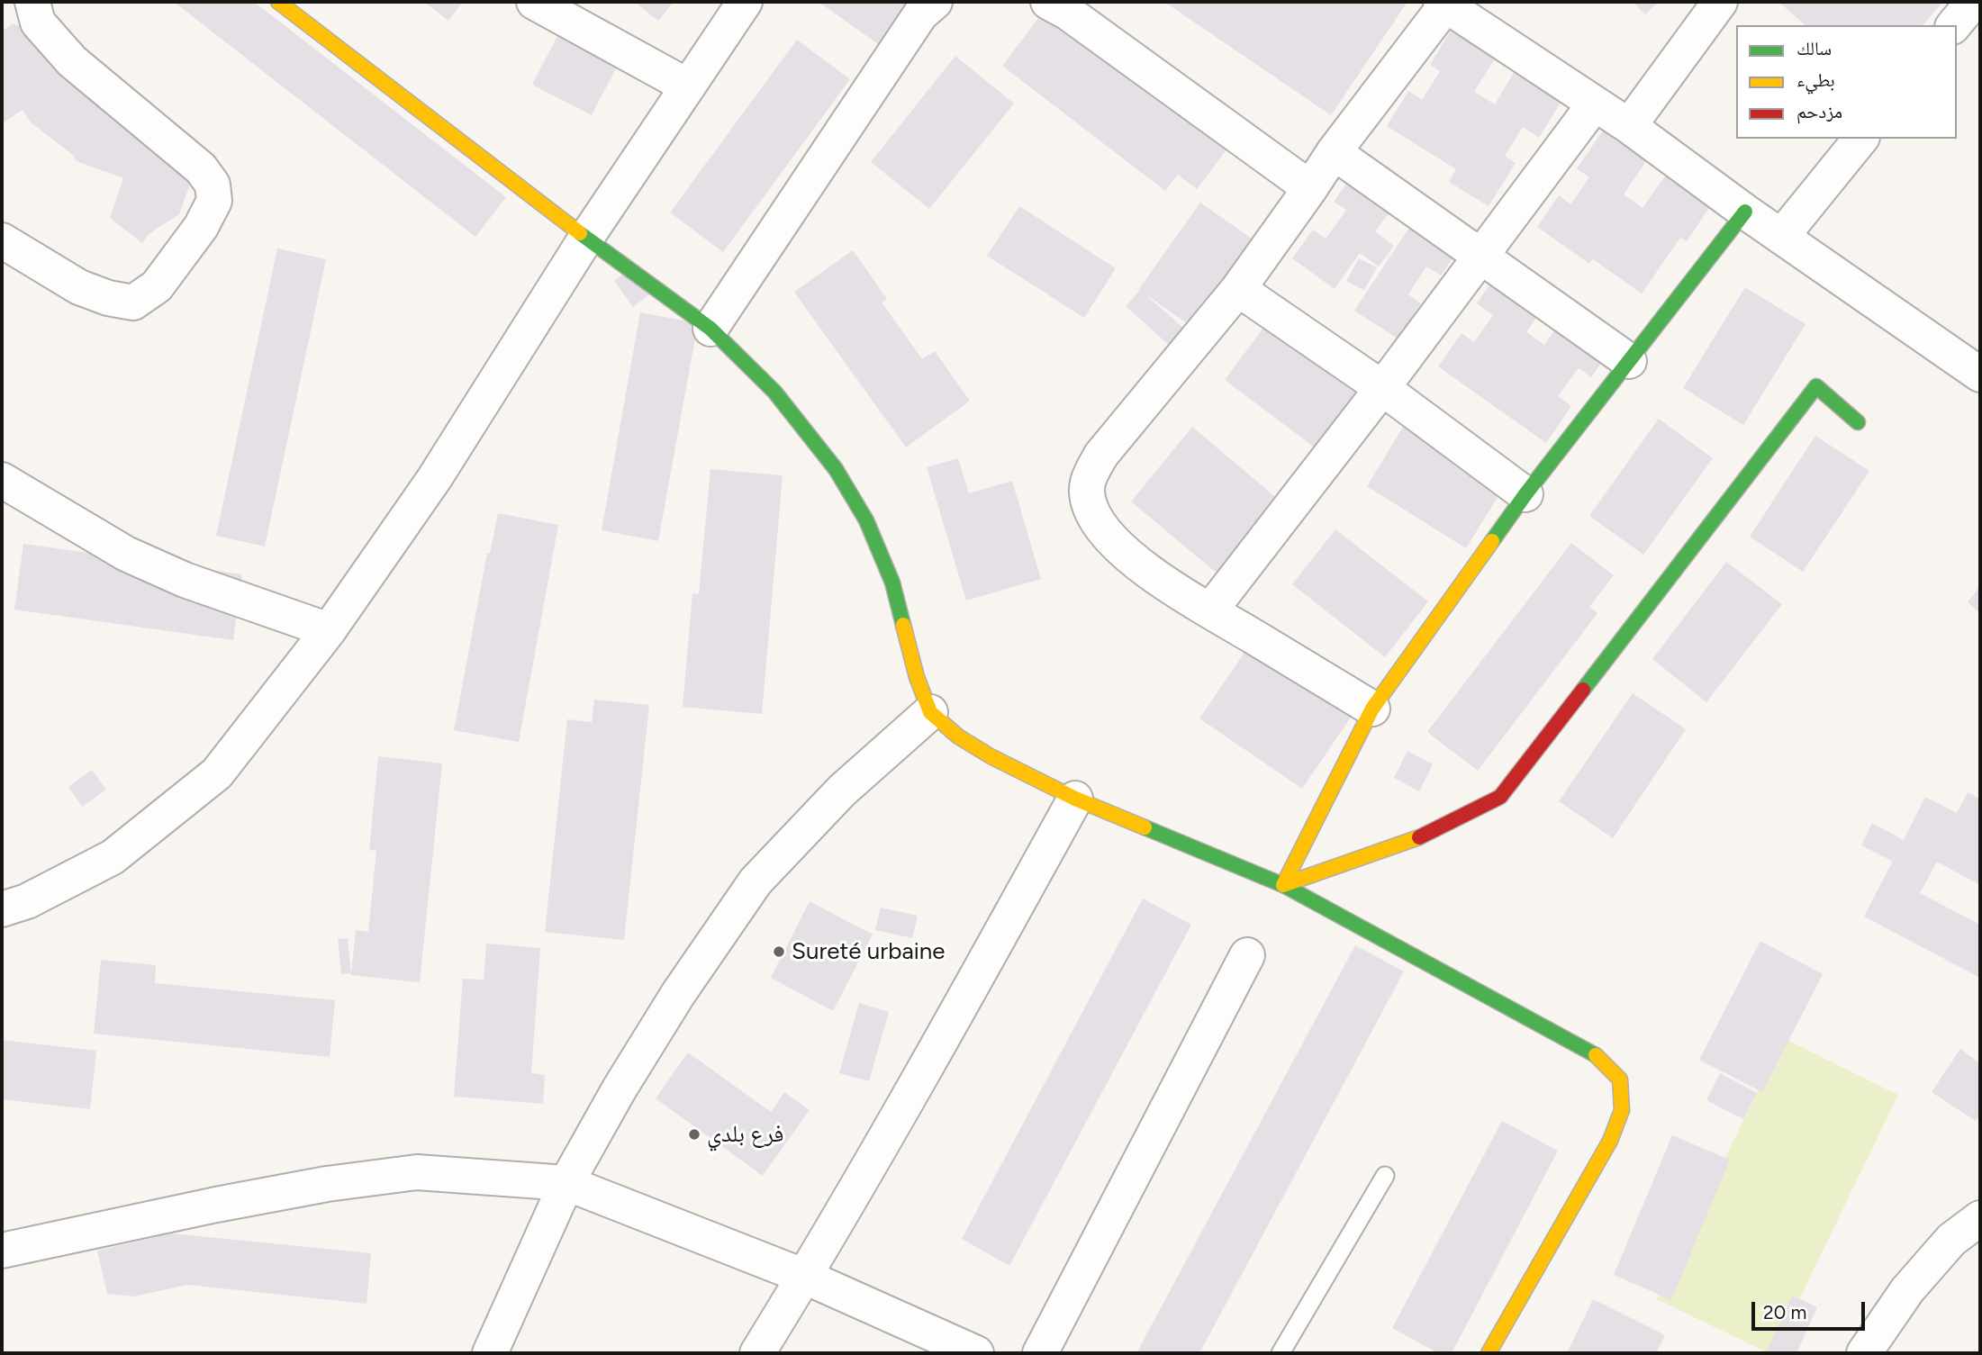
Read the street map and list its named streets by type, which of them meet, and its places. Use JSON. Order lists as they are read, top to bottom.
{
  "places": ["Sureté urbaine", "فرع بلدي"],
  "legend": ["سالك", "بطيء", "مزدحم"],
  "scale_bar": "20 m"
}
